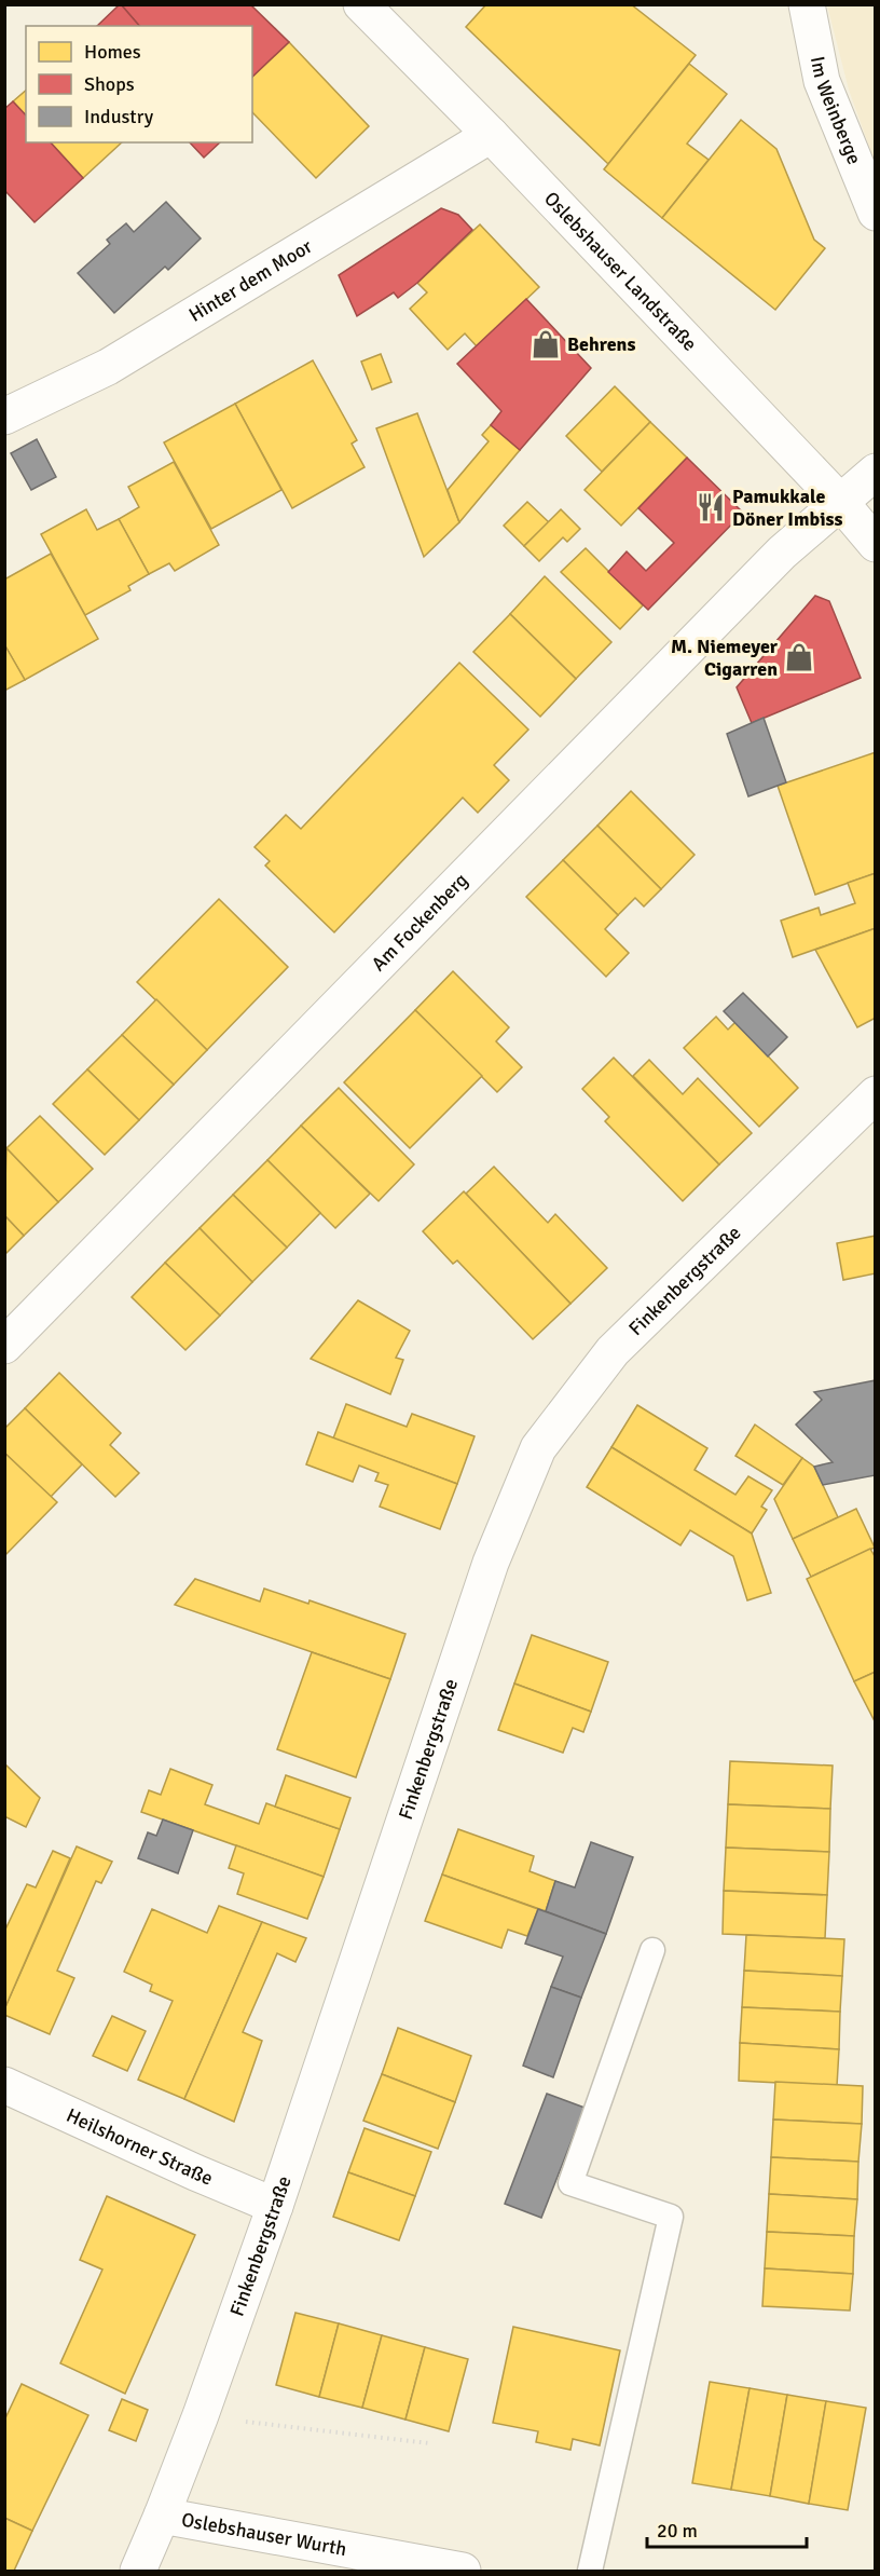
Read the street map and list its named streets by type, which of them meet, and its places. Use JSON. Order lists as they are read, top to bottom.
{
  "streets": {
    "street": [
      "Im Weinberge",
      "Oslebshauser Landstraße",
      "Hinter dem Moor",
      "Am Fockenberg",
      "Finkenbergstraße",
      "Heilshorner Straße",
      "Oslebshauser Wurth"
    ]
  },
  "crossings": [
    ["Oslebshauser Landstraße", "Hinter dem Moor"],
    ["Oslebshauser Landstraße", "Am Fockenberg"],
    ["Finkenbergstraße", "Heilshorner Straße"],
    ["Finkenbergstraße", "Oslebshauser Wurth"]
  ],
  "places": {
    "shop": ["Behrens", "M. Niemeyer Cigarren"],
    "restaurant": ["Pamukkale Döner Imbiss"]
  },
  "legend": ["Homes", "Shops", "Industry"],
  "scale_bar": "20 m"
}
